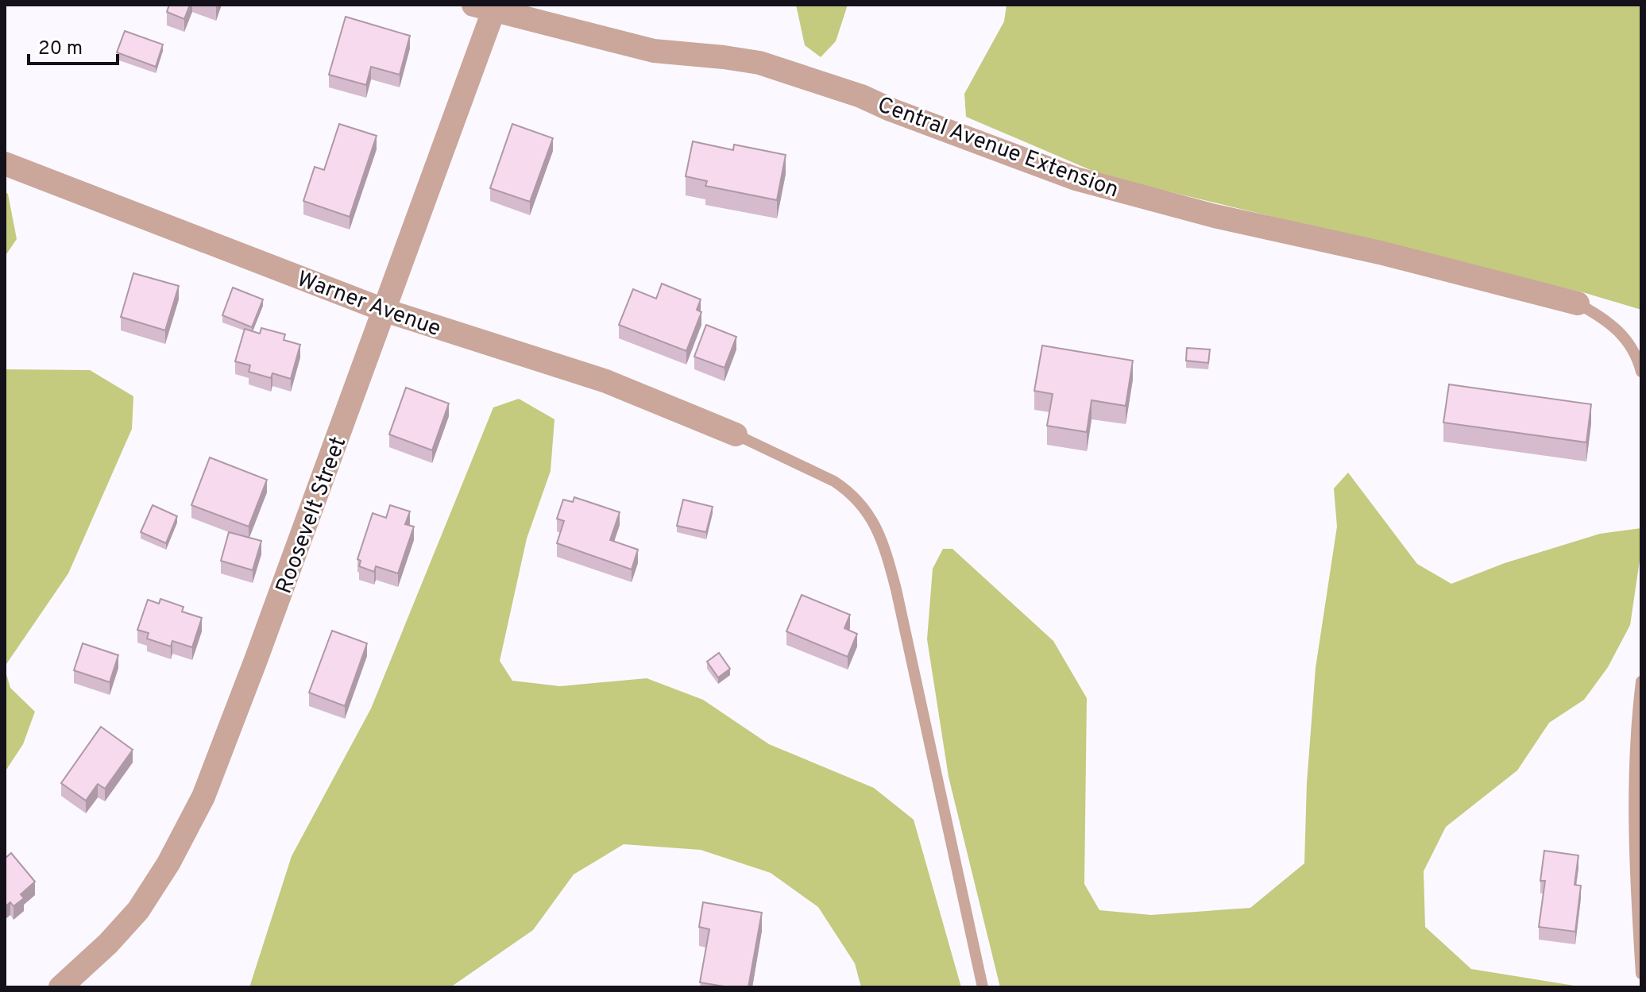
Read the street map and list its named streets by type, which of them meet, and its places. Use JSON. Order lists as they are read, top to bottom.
{
  "streets": {
    "street": ["Central Avenue Extension", "Warner Avenue", "Roosevelt Street"]
  },
  "crossings": [
    ["Central Avenue Extension", "Roosevelt Street"],
    ["Warner Avenue", "Roosevelt Street"]
  ],
  "scale_bar": "20 m"
}
